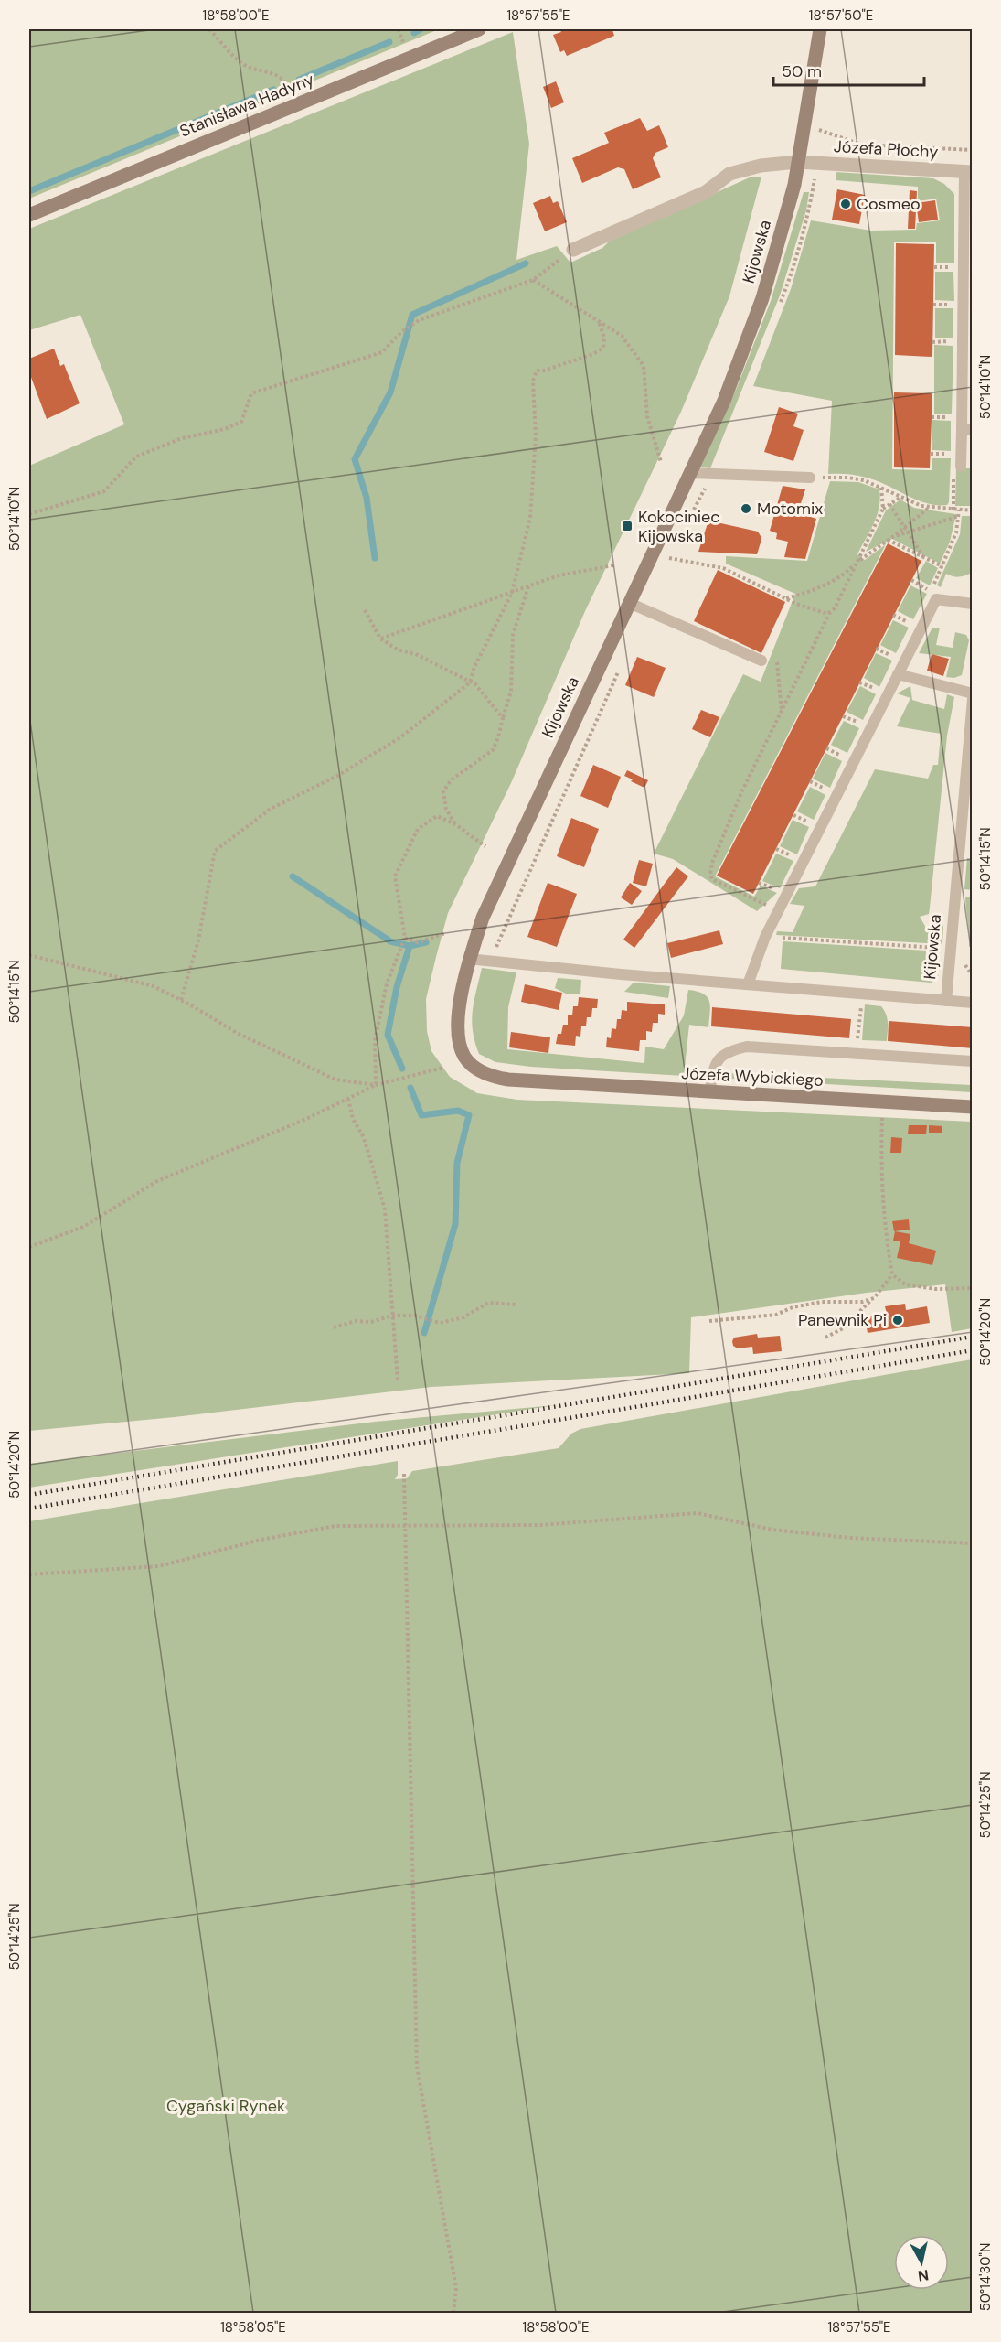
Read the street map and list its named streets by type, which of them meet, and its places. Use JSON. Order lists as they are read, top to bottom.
{
  "streets": {
    "street": [
      "Stanisława Hadyny",
      "Józefa Płochy",
      "Kijowska",
      "Józefa Wybickiego"
    ]
  },
  "crossings": [
    ["Józefa Płochy", "Kijowska"],
    ["Kijowska", "Józefa Wybickiego"]
  ],
  "parks": ["Cygański Rynek"],
  "places": {
    "other": ["Cosmeo", "Motomix", "Panewnik Pi"],
    "transit": ["Kokociniec Kijowska"]
  },
  "scale_bar": "50 m",
  "north": "bottom",
  "coordinates": [
    "18°58'00\"E",
    "18°57'55\"E",
    "18°57'50\"E",
    "50°14'10\"N",
    "50°14'15\"N",
    "50°14'20\"N",
    "50°14'25\"N",
    "50°14'30\"N",
    "18°58'05\"E"
  ]
}
